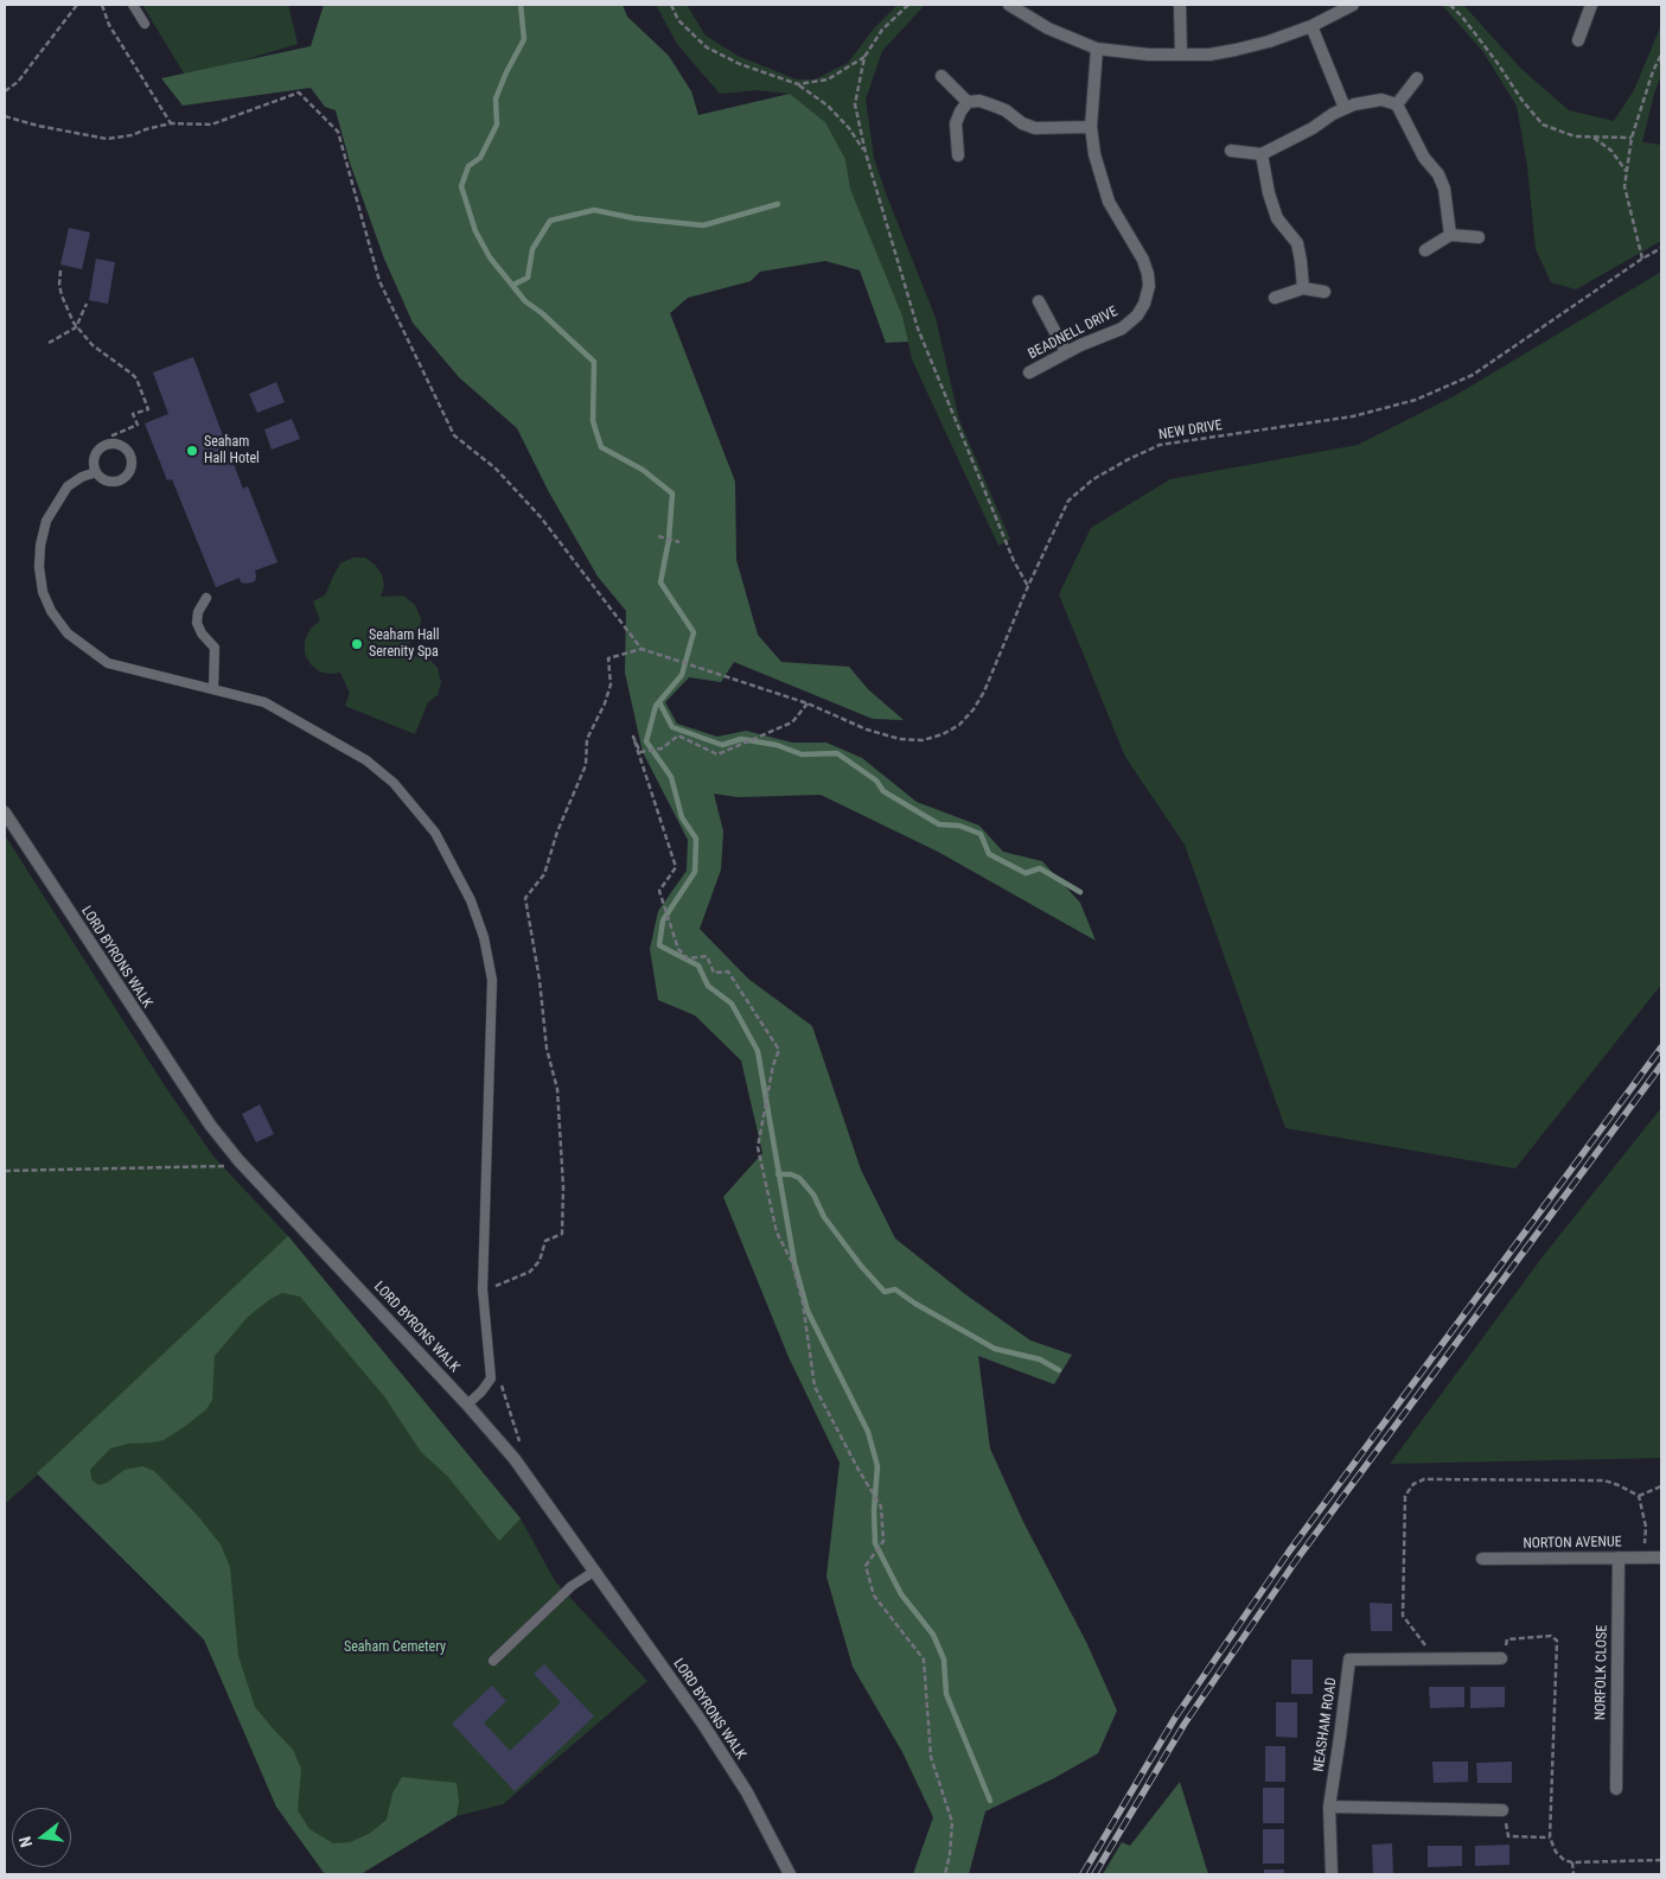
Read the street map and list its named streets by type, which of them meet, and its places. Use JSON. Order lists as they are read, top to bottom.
{
  "streets": {
    "street": [
      "BEADNELL DRIVE",
      "LORD BYRONS WALK",
      "NORTON AVENUE",
      "NORFOLK CLOSE",
      "NEASHAM ROAD"
    ],
    "path": ["NEW DRIVE"]
  },
  "crossings": [
    ["NORTON AVENUE", "NORFOLK CLOSE"]
  ],
  "parks": ["Seaham Cemetery"],
  "places": ["Seaham Hall Hotel", "Seaham Hall Serenity Spa"],
  "north": "left"
}
